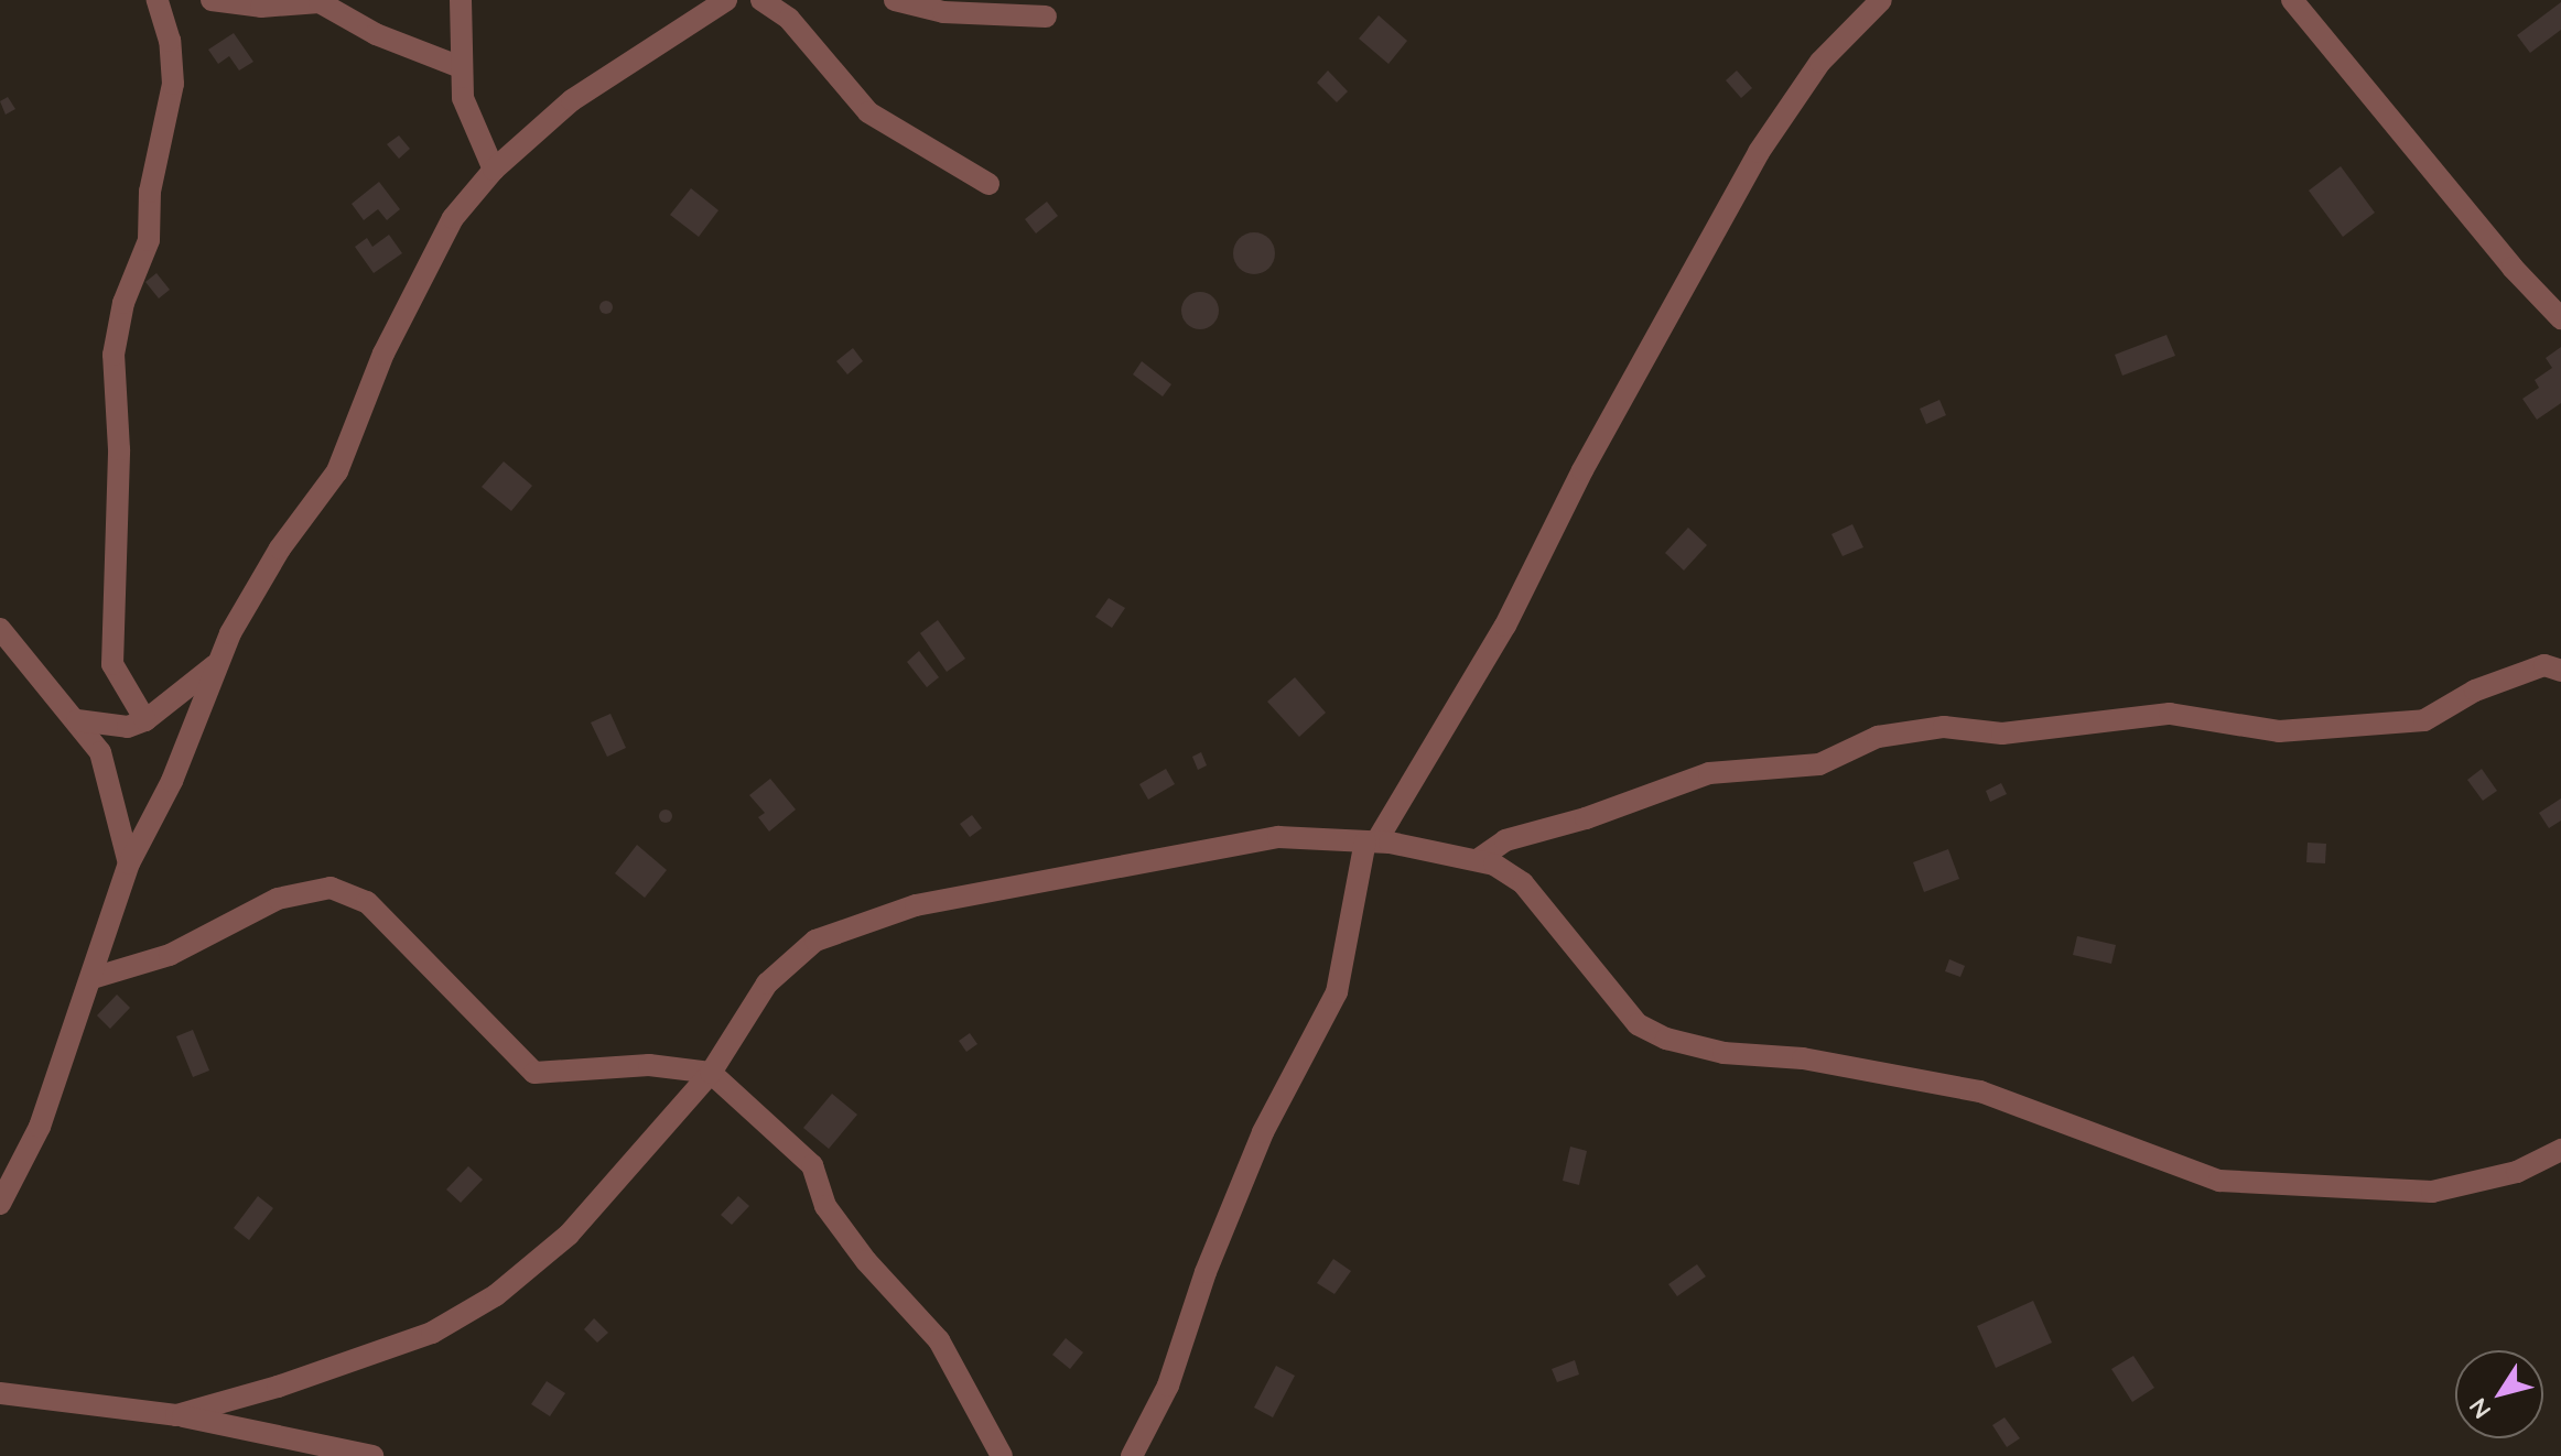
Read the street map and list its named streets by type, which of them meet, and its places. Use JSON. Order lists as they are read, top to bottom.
{
  "north": "bottom left"
}
